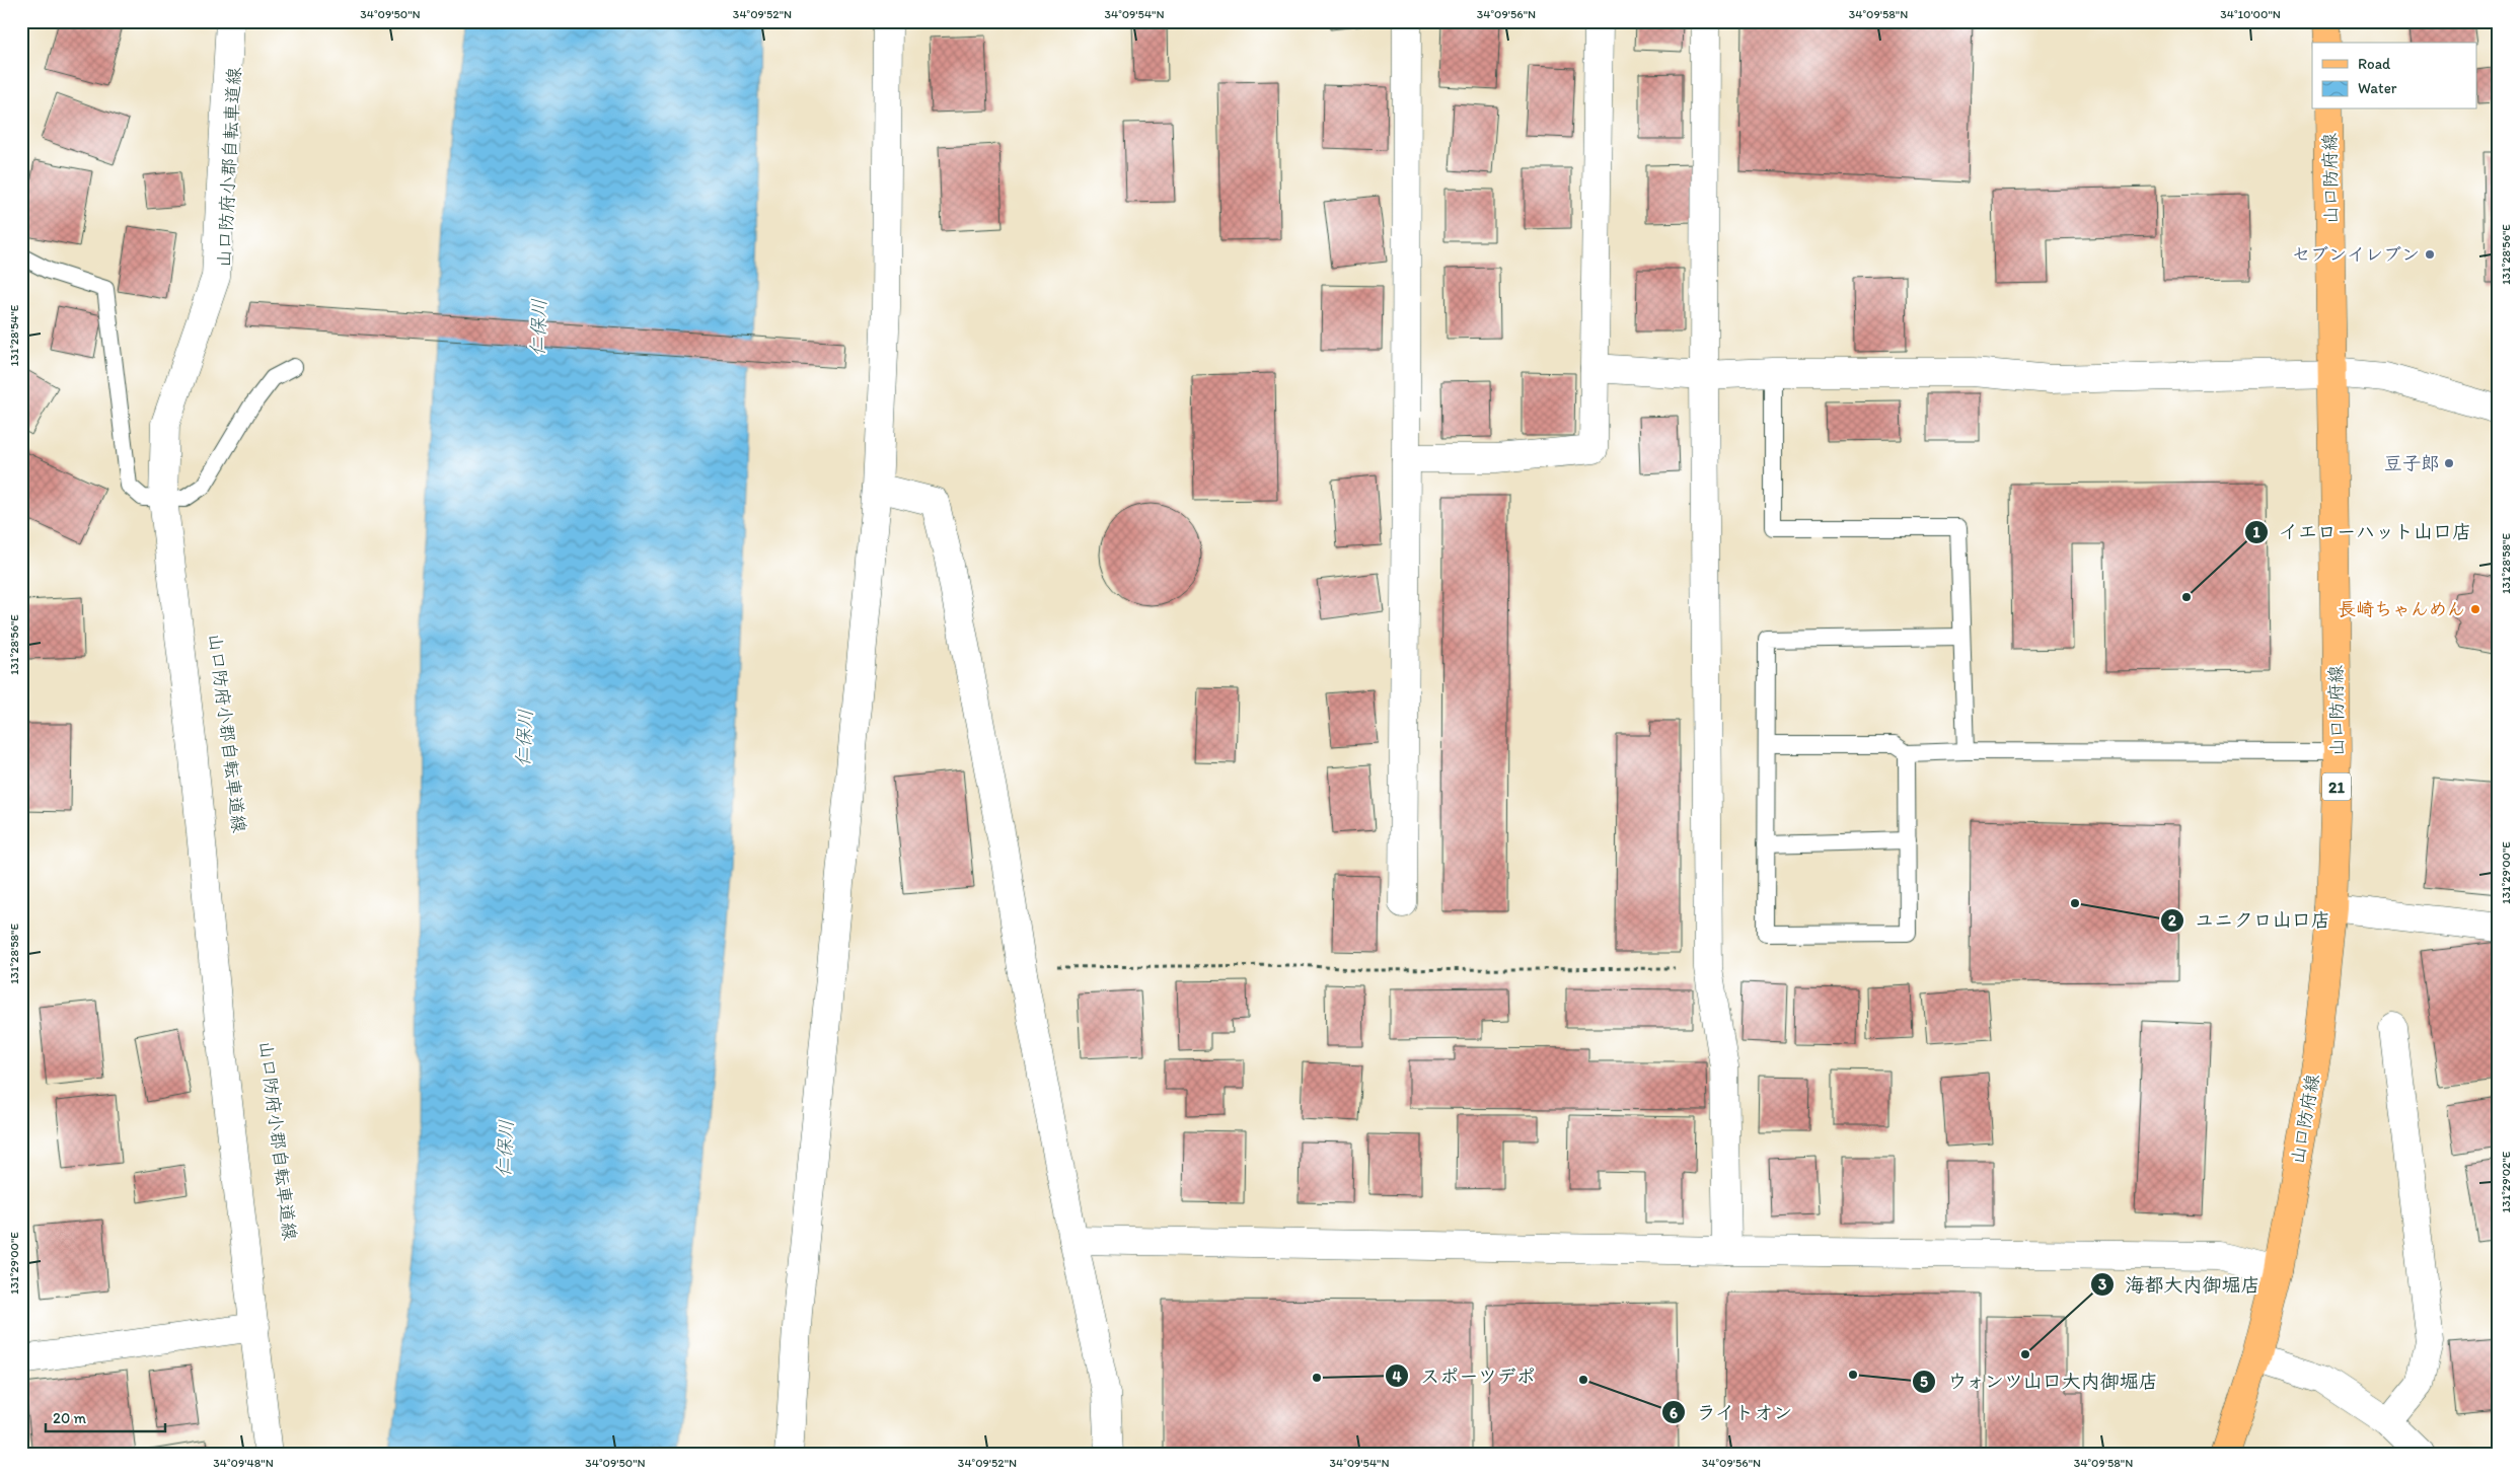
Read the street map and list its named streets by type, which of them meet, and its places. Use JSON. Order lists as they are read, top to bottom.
{
  "streets": {
    "main road": ["山口防府線", "21"]
  },
  "water": ["仁保川"],
  "places": [
    "セブンイレブン",
    "豆子郎",
    "イエローハット山口店",
    "長崎ちゃんめん",
    "ユニクロ山口店",
    "海都大内御堀店",
    "ウォンツ山口大内御堀店",
    "スポーツデポ",
    "ライトオン"
  ],
  "legend": ["Road", "Water"],
  "scale_bar": "20 m",
  "coordinates": [
    "34°09'50\"N",
    "34°09'52\"N",
    "34°09'54\"N",
    "34°09'56\"N",
    "34°09'58\"N",
    "34°10'00\"N",
    "131°28'56\"E",
    "131°28'54\"E",
    "131°28'58\"E",
    "131°29'00\"E",
    "131°29'02\"E",
    "34°09'48\"N"
  ]
}
